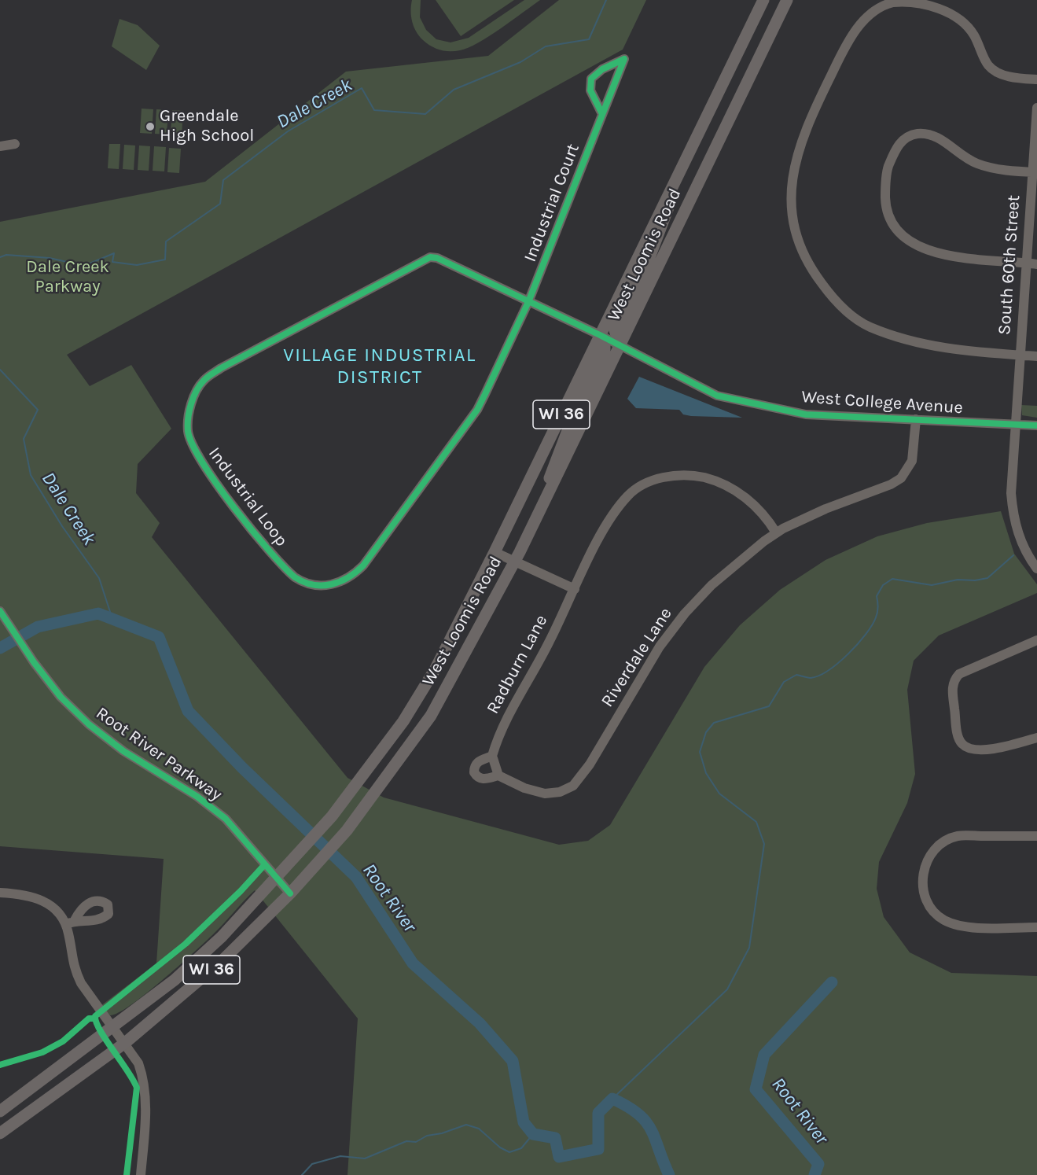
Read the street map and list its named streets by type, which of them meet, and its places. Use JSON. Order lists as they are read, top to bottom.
{
  "streets": {
    "main road": ["West Loomis Road", "WI 36"],
    "street": [
      "Industrial Court",
      "South 60th Street",
      "West College Avenue",
      "Industrial Loop",
      "Riverdale Lane",
      "Radburn Lane",
      "Root River Parkway"
    ]
  },
  "crossings": [
    ["Industrial Court", "Industrial Loop"],
    ["West Loomis Road", "West College Avenue"],
    ["West Loomis Road", "Industrial Loop"],
    ["West Loomis Road", "Root River Parkway"],
    ["South 60th Street", "West College Avenue"],
    ["West College Avenue", "Industrial Loop"],
    ["West College Avenue", "Riverdale Lane"],
    ["Riverdale Lane", "Radburn Lane"]
  ],
  "districts": ["VILLAGE INDUSTRIAL DISTRICT"],
  "water": ["Dale Creek", "Root River"],
  "parks": ["Dale Creek Parkway"],
  "places": ["Greendale High School"]
}
